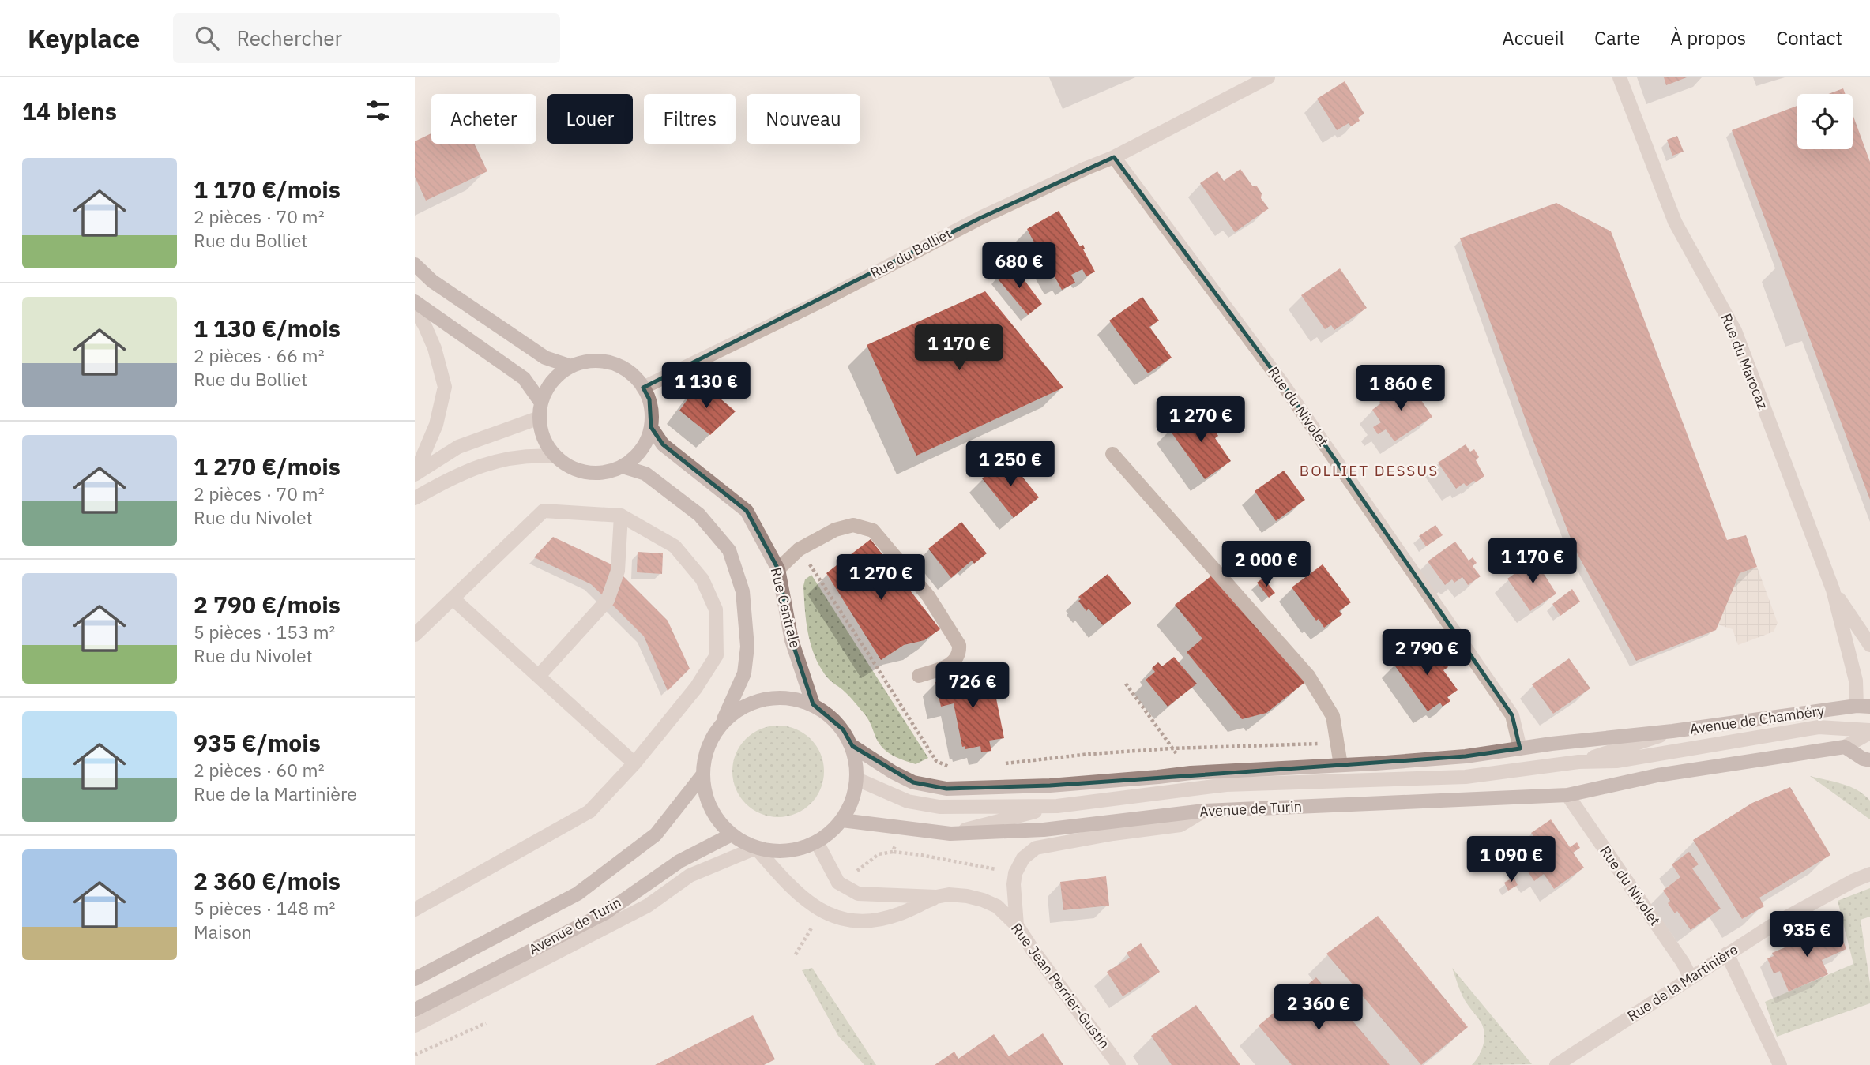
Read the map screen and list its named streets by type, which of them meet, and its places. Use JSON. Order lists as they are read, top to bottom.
{
  "streets": {
    "main road": ["Rue Centrale", "Avenue de Chambéry", "Avenue de Turin"],
    "street": [
      "Rue du Bolliet",
      "Rue du Marocaz",
      "Rue du Nivolet",
      "Rue de la Martinière",
      "Rue Jean Perrier-Gustin"
    ]
  },
  "crossings": [
    ["Rue du Bolliet", "Rue du Nivolet"],
    ["Rue du Bolliet", "Rue Centrale"],
    ["Rue du Marocaz", "Avenue de Chambéry"],
    ["Rue du Nivolet", "Avenue de Chambéry"],
    ["Rue du Nivolet", "Avenue de Turin"],
    ["Rue du Nivolet", "Rue de la Martinière"],
    ["Rue Centrale", "Avenue de Turin"],
    ["Rue Centrale", "Rue Jean Perrier-Gustin"],
    ["Avenue de Turin", "Rue Jean Perrier-Gustin"]
  ],
  "districts": ["BOLLIET DESSUS"],
  "page": {
    "header": "Keyplace",
    "search": "Rechercher",
    "nav": [
      "Accueil",
      "Carte",
      "À propos",
      "Contact"
    ],
    "heading": "14 biens",
    "chip": [
      "Acheter",
      "Louer",
      "Filtres",
      "Nouveau"
    ],
    "list": [
      {
        "name": "1 170 €/mois",
        "note": "2 pièces · 70 m² · Rue du Bolliet"
      },
      {
        "name": "1 130 €/mois",
        "note": "2 pièces · 66 m² · Rue du Bolliet"
      },
      {
        "name": "1 270 €/mois",
        "note": "2 pièces · 70 m² · Rue du Nivolet"
      },
      {
        "name": "2 790 €/mois",
        "note": "5 pièces · 153 m² · Rue du Nivolet"
      },
      {
        "name": "935 €/mois",
        "note": "2 pièces · 60 m² · Rue de la Martinière"
      },
      {
        "name": "2 360 €/mois",
        "note": "5 pièces · 148 m² · Maison"
      }
    ],
    "price": [
      "680 €",
      "1 170 €",
      "1 130 €",
      "1 860 €",
      "1 270 €",
      "1 250 €",
      "1 170 €",
      "2 000 €",
      "1 270 €",
      "2 790 €",
      "726 €",
      "1 090 €",
      "935 €",
      "2 360 €"
    ]
  }
}
